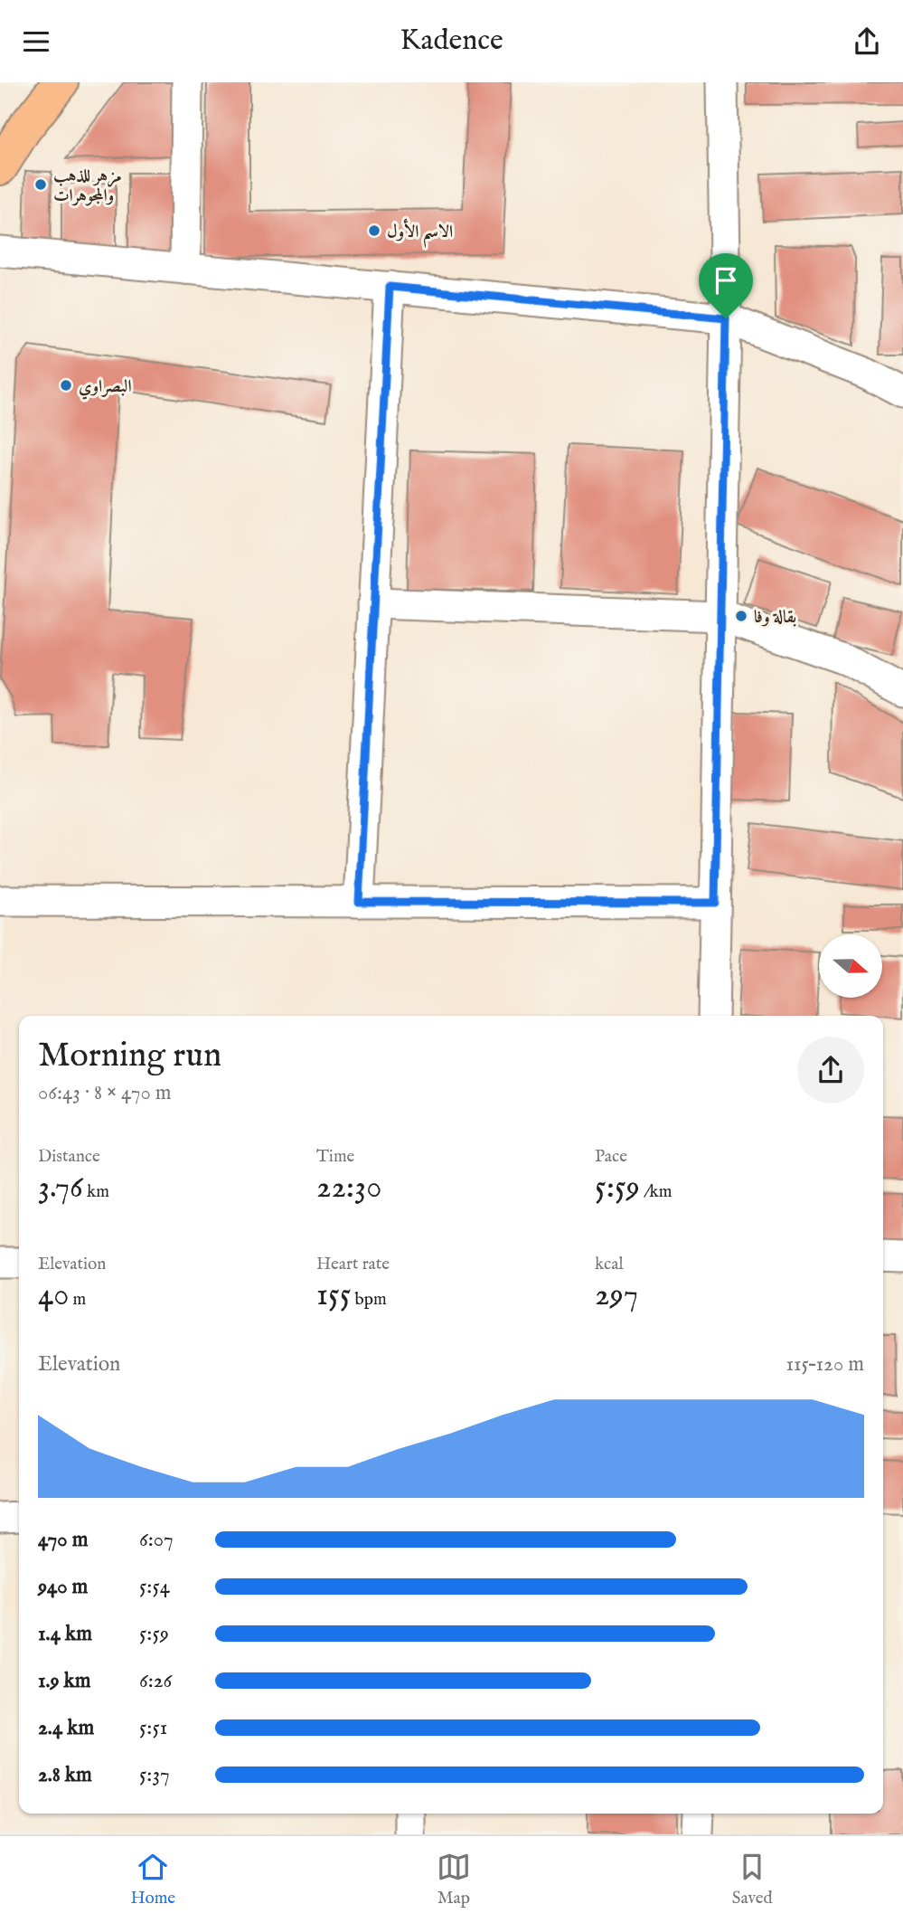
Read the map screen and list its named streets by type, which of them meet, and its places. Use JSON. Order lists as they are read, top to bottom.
{
  "places": [
    "مزهر للذهب والمجوهرات",
    "الاسم الأول",
    "البصراوي",
    "بقالة وفا"
  ],
  "north": "right",
  "page": {
    "header": "Kadence",
    "heading": ["Morning run", "06:43 · 8 × 470 m"],
    "stats": [
      ["Distance", "3.76 km"],
      ["Time", "22:30"],
      ["Pace", "5:59 /km"],
      ["Elevation", "40 m"],
      ["Heart rate", "155 bpm"],
      ["kcal", "297"]
    ],
    "chart": ["Elevation", "115–120 m"],
    "list": [
      {
        "name": "470 m",
        "note": "6:07"
      },
      {
        "name": "940 m",
        "note": "5:54"
      },
      {
        "name": "1.4 km",
        "note": "5:59"
      },
      {
        "name": "1.9 km",
        "note": "6:26"
      },
      {
        "name": "2.4 km",
        "note": "5:51"
      },
      {
        "name": "2.8 km",
        "note": "5:37"
      }
    ],
    "tabs": ["Home", "Map", "Saved"]
  }
}
